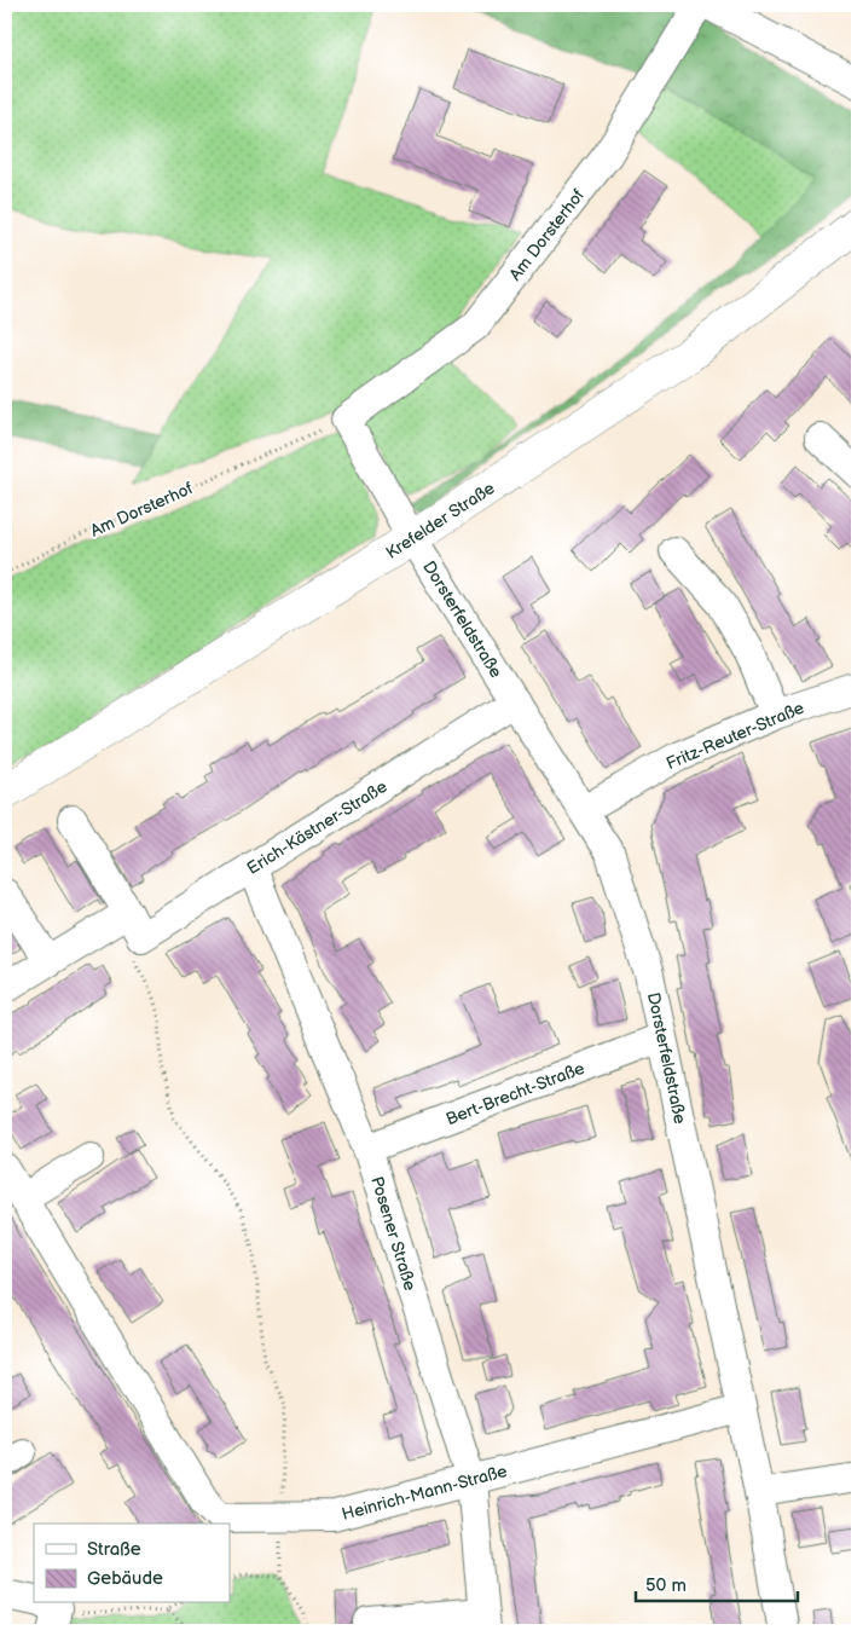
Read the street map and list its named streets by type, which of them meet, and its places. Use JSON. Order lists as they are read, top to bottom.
{
  "streets": {
    "main road": ["Krefelder Straße"],
    "street": [
      "Am Dorsterhof",
      "Dorsterfeldstraße",
      "Fritz-Reuter-Straße",
      "Erich-Kästner-Straße",
      "Bert-Brecht-Straße",
      "Posener Straße",
      "Heinrich-Mann-Straße"
    ]
  },
  "crossings": [
    ["Krefelder Straße", "Dorsterfeldstraße"],
    ["Dorsterfeldstraße", "Fritz-Reuter-Straße"],
    ["Dorsterfeldstraße", "Erich-Kästner-Straße"],
    ["Dorsterfeldstraße", "Bert-Brecht-Straße"],
    ["Dorsterfeldstraße", "Heinrich-Mann-Straße"],
    ["Erich-Kästner-Straße", "Posener Straße"],
    ["Bert-Brecht-Straße", "Posener Straße"],
    ["Posener Straße", "Heinrich-Mann-Straße"]
  ],
  "legend": ["Straße", "Gebäude"],
  "scale_bar": "50 m"
}
